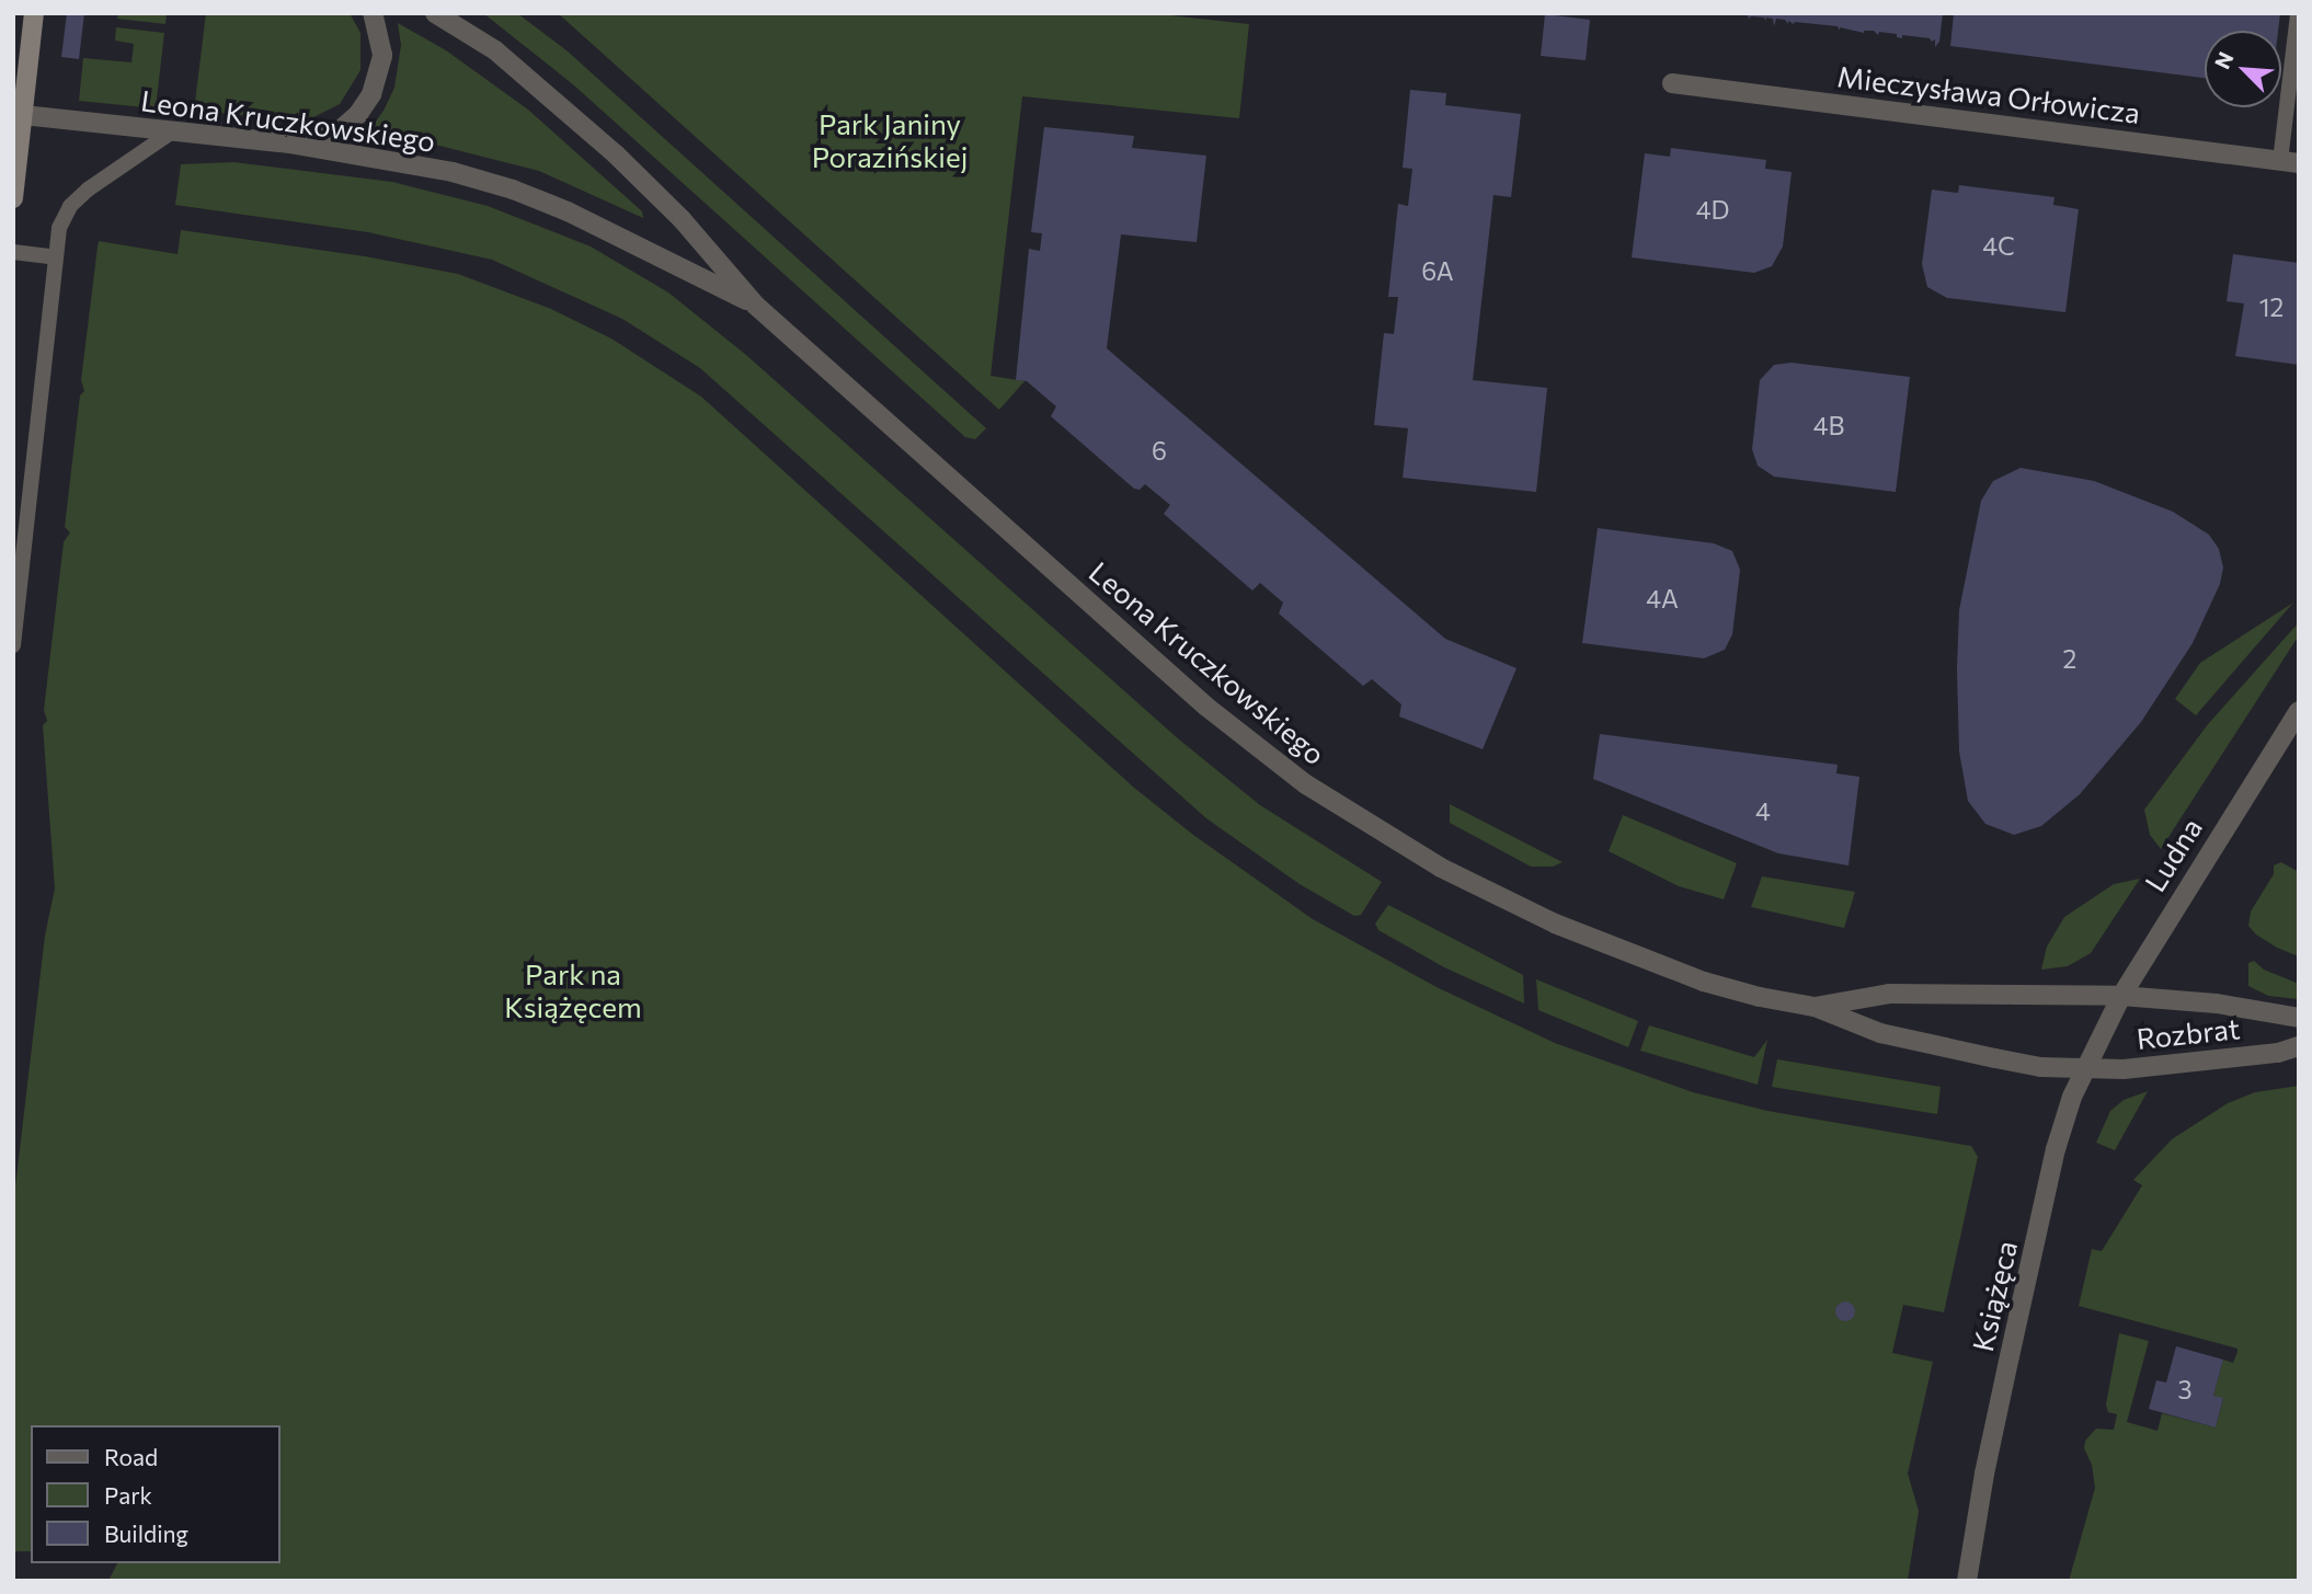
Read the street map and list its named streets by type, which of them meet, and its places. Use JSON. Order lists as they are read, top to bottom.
{
  "streets": {
    "street": [
      "Mieczysława Orłowicza",
      "Leona Kruczkowskiego",
      "Ludna",
      "Rozbrat",
      "Książęca"
    ]
  },
  "crossings": [
    ["Leona Kruczkowskiego", "Ludna"],
    ["Leona Kruczkowskiego", "Rozbrat"],
    ["Leona Kruczkowskiego", "Książęca"],
    ["Ludna", "Rozbrat"],
    ["Ludna", "Książęca"],
    ["Rozbrat", "Książęca"]
  ],
  "parks": ["Park Janiny Porazińskiej", "Park na Książęcem"],
  "house_numbers": [
    "4D",
    "4C",
    "6A",
    "12",
    "4B",
    "6",
    "4A",
    "2",
    "4",
    "3"
  ],
  "legend": ["Road", "Park", "Building"],
  "north": "top left"
}
